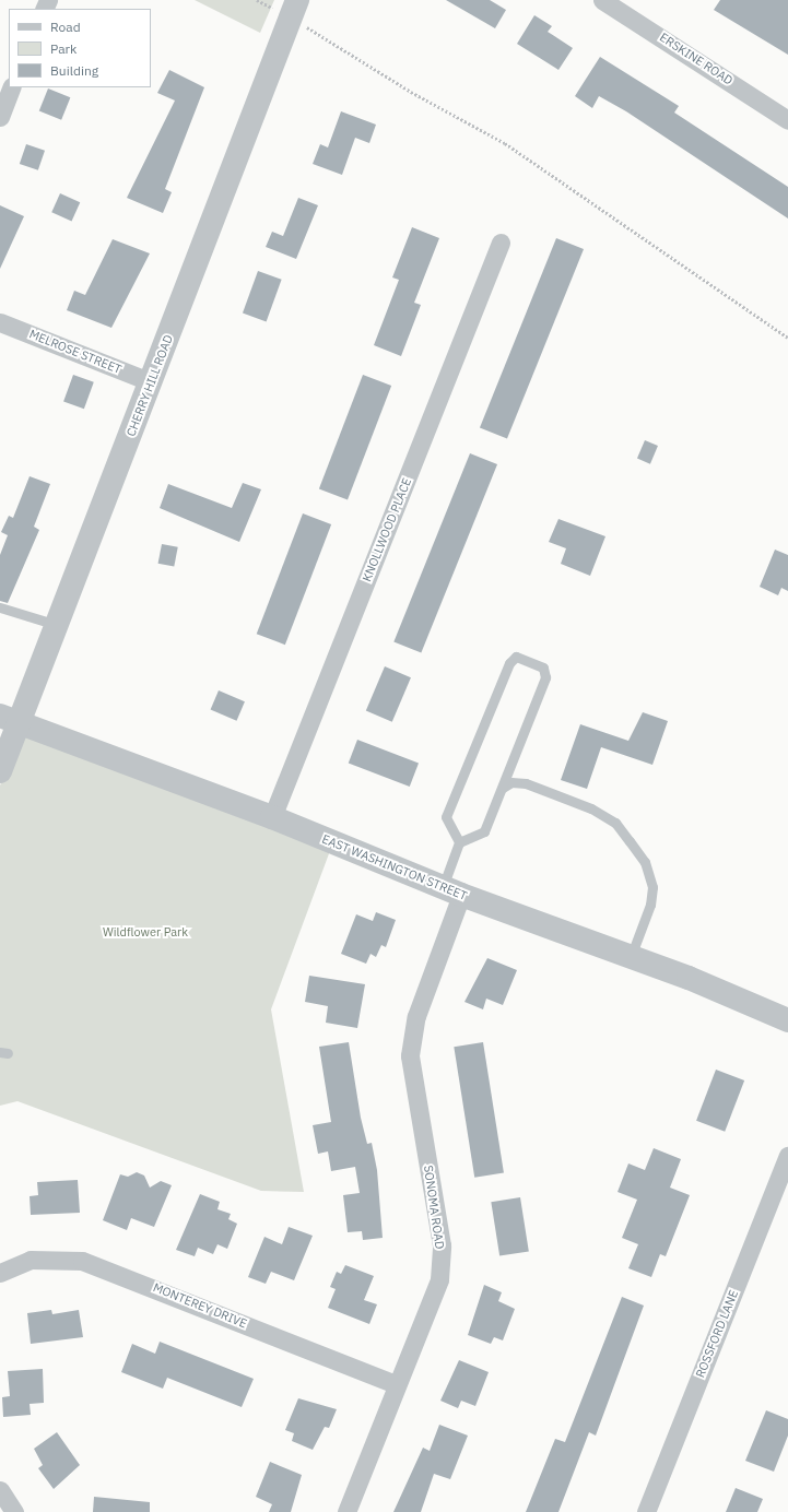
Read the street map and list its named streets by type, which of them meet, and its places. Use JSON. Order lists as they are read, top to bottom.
{
  "streets": {
    "street": [
      "ERSKINE ROAD",
      "MELROSE STREET",
      "CHERRY HILL ROAD",
      "KNOLLWOOD PLACE",
      "EAST WASHINGTON STREET",
      "SONOMA ROAD",
      "MONTEREY DRIVE",
      "ROSSFORD LANE"
    ]
  },
  "crossings": [
    ["MELROSE STREET", "CHERRY HILL ROAD"],
    ["CHERRY HILL ROAD", "EAST WASHINGTON STREET"],
    ["KNOLLWOOD PLACE", "EAST WASHINGTON STREET"],
    ["EAST WASHINGTON STREET", "SONOMA ROAD"],
    ["SONOMA ROAD", "MONTEREY DRIVE"]
  ],
  "parks": ["Wildflower Park"],
  "legend": ["Road", "Park", "Building"]
}
